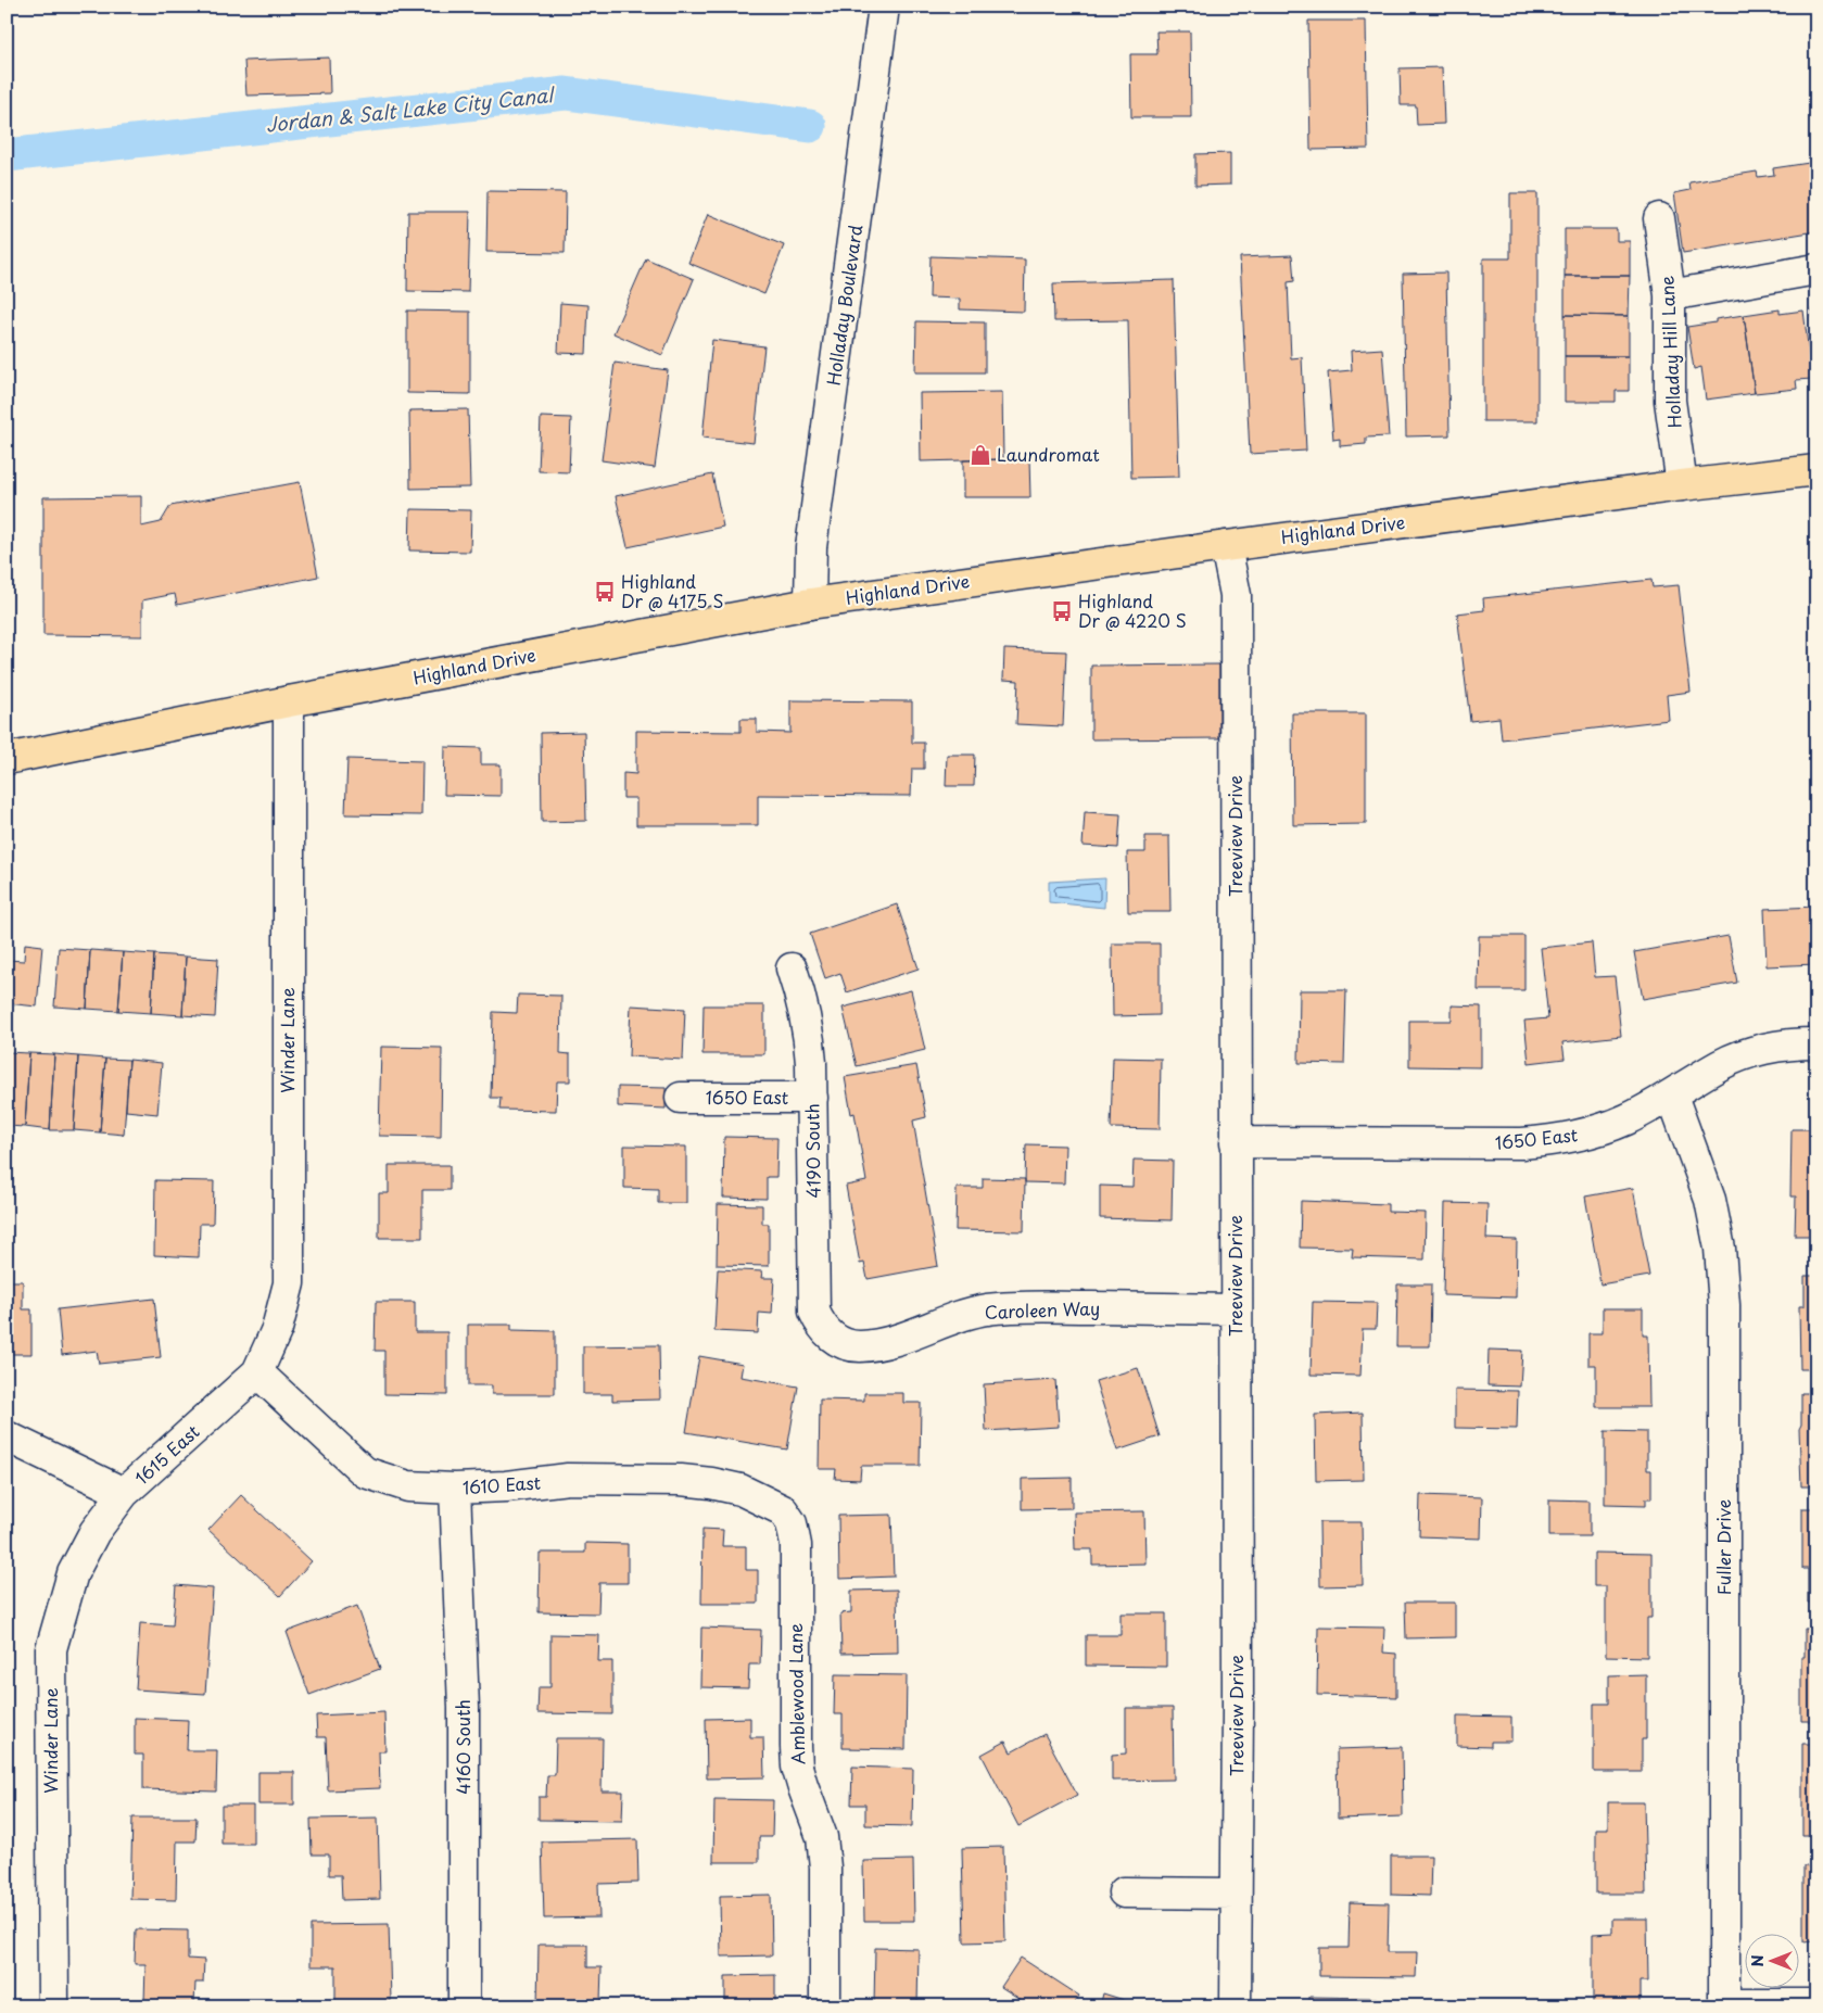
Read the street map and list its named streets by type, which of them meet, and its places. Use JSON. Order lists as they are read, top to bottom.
{
  "streets": {
    "main road": ["Highland Drive"],
    "street": [
      "Holladay Boulevard",
      "Holladay Hill Lane",
      "Treeview Drive",
      "Winder Lane",
      "1650 East",
      "4190 South",
      "Caroleen Way",
      "1615 East",
      "1610 East",
      "Fuller Drive",
      "Amblewood Lane",
      "4160 South"
    ]
  },
  "crossings": [
    ["Holladay Boulevard", "Highland Drive"],
    ["Holladay Hill Lane", "Highland Drive"],
    ["Highland Drive", "Treeview Drive"],
    ["Highland Drive", "Winder Lane"],
    ["Treeview Drive", "1650 East"],
    ["Treeview Drive", "Caroleen Way"],
    ["Winder Lane", "1615 East"],
    ["Winder Lane", "1610 East"],
    ["1650 East", "4190 South"],
    ["1650 East", "Fuller Drive"],
    ["4190 South", "Caroleen Way"],
    ["1615 East", "1610 East"],
    ["1610 East", "Amblewood Lane"],
    ["1610 East", "4160 South"]
  ],
  "water": ["Jordan & Salt Lake City Canal"],
  "places": {
    "shop": ["Laundromat"],
    "bus stop": ["Highland Dr @ 4175 S", "Highland Dr @ 4220 S"]
  },
  "north": "left"
}
